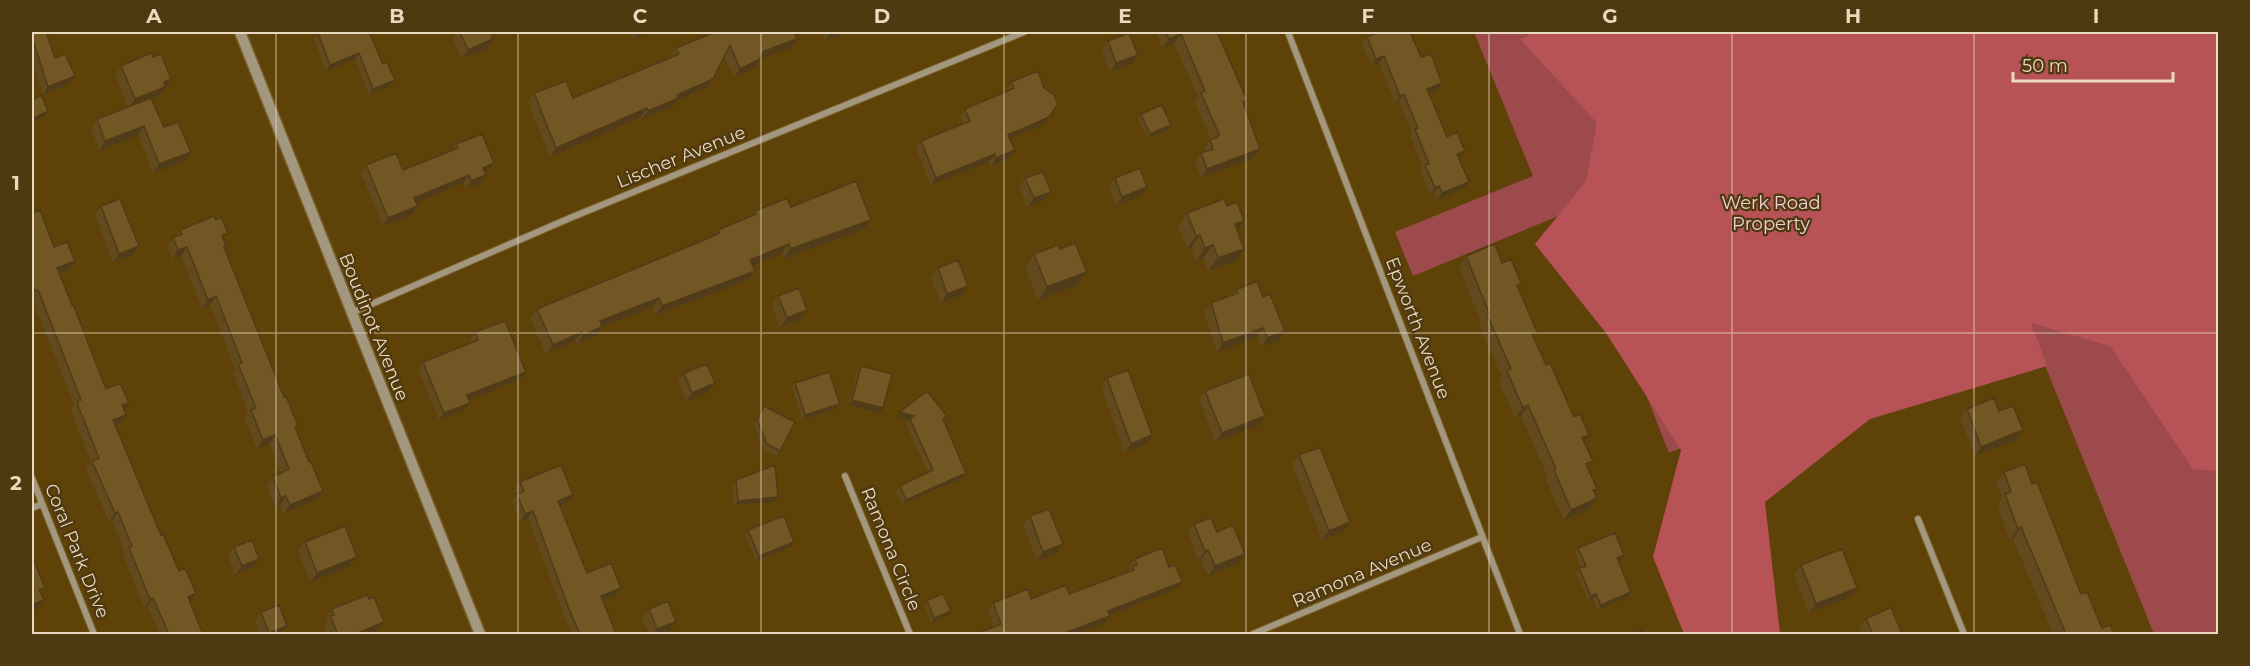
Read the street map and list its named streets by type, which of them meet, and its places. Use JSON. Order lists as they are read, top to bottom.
{
  "streets": {
    "street": [
      "Lischer Avenue",
      "Boudinot Avenue",
      "Epworth Avenue",
      "Ramona Circle",
      "Coral Park Drive",
      "Ramona Avenue"
    ]
  },
  "crossings": [
    ["Lischer Avenue", "Boudinot Avenue"],
    ["Epworth Avenue", "Ramona Avenue"]
  ],
  "parks": ["Werk Road Property"],
  "scale_bar": "50 m",
  "grid": {
    "columns": [
      "A",
      "B",
      "C",
      "D",
      "E",
      "F",
      "G",
      "H",
      "I"
    ],
    "rows": ["1", "2"]
  }
}
